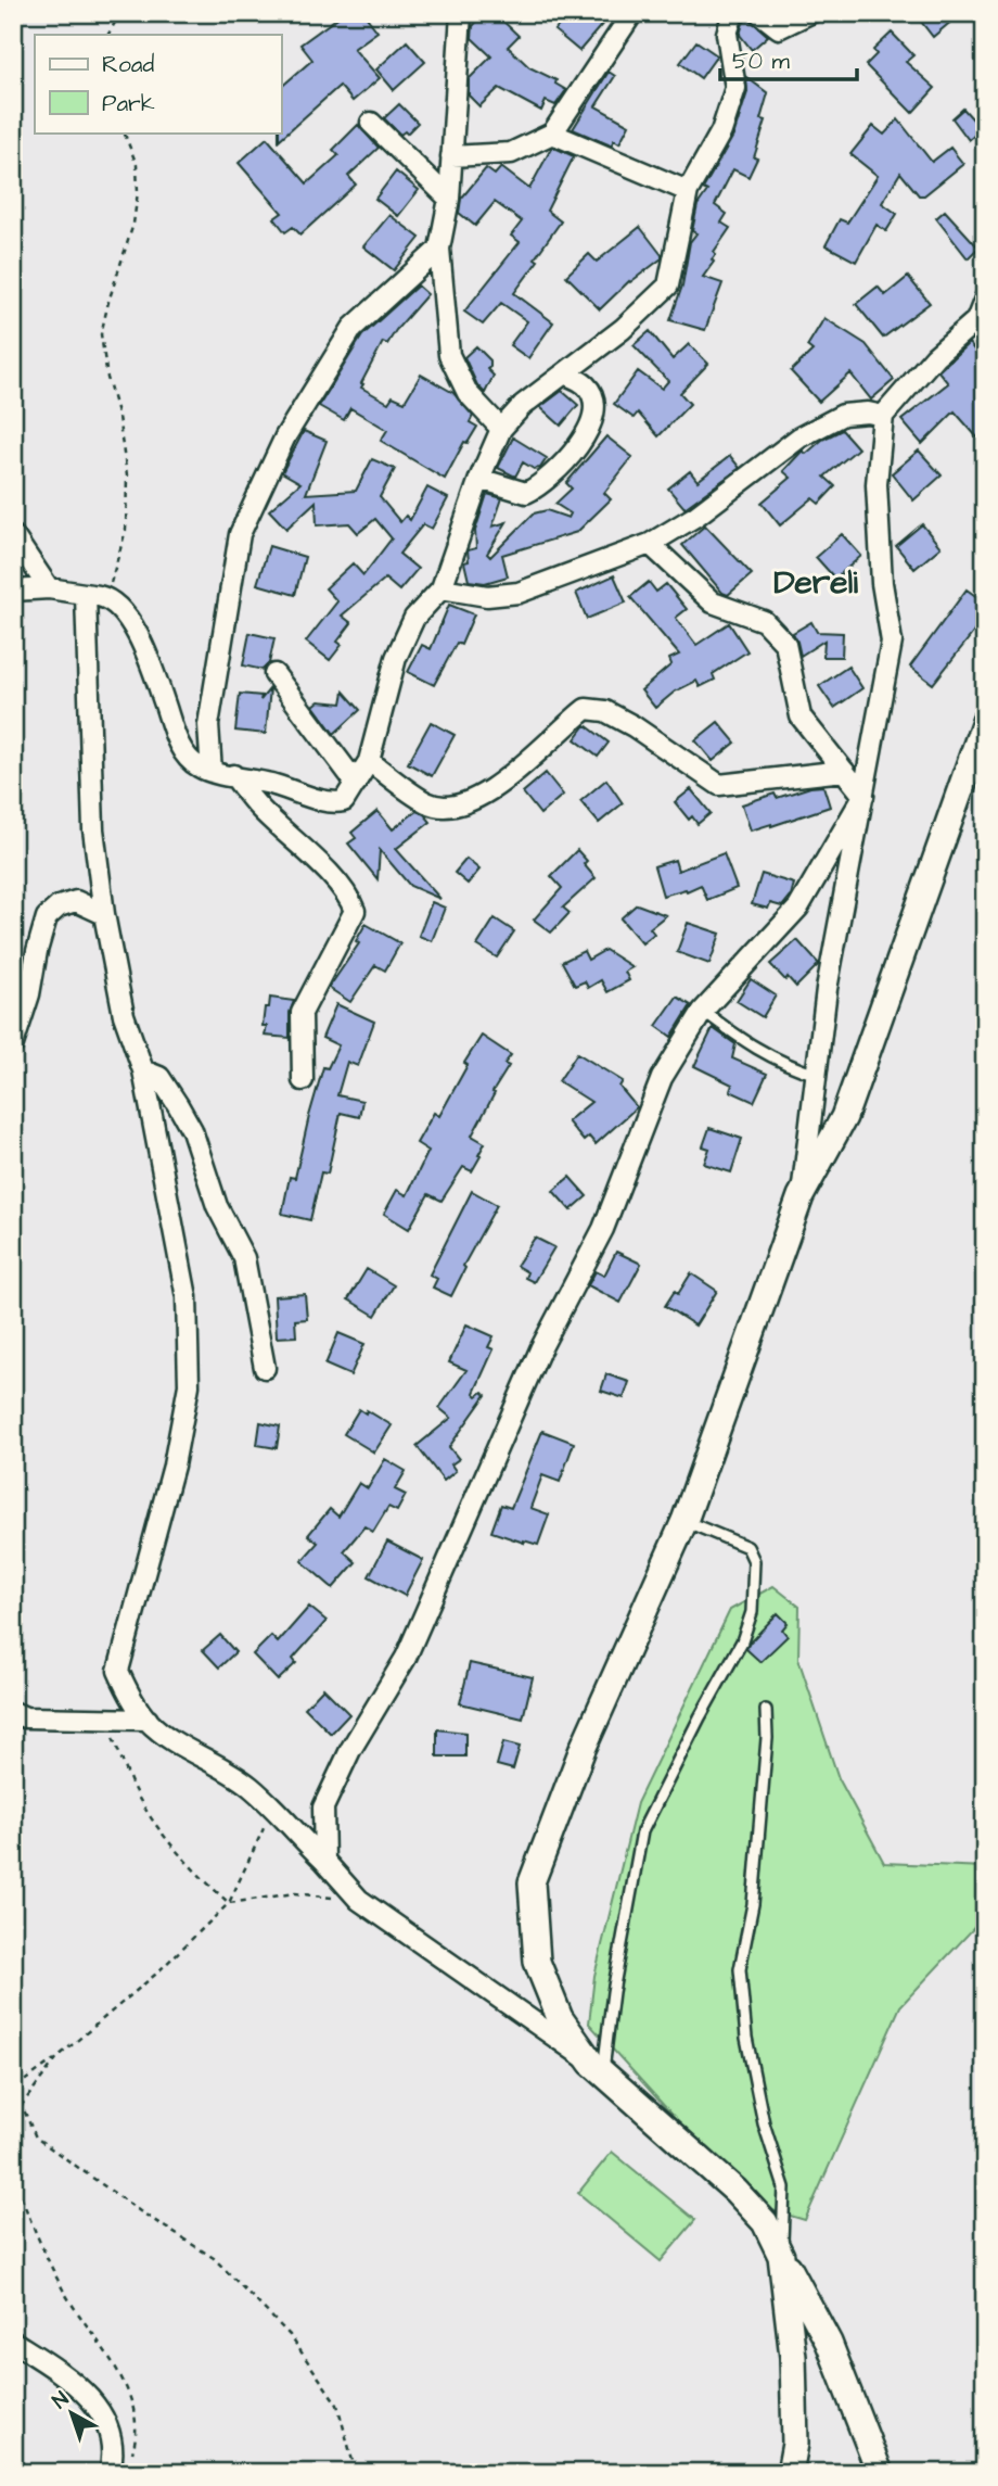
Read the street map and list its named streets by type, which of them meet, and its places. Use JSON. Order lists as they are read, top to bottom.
{
  "districts": ["Dereli"],
  "legend": ["Road", "Park"],
  "scale_bar": "50 m",
  "north": "top left"
}
